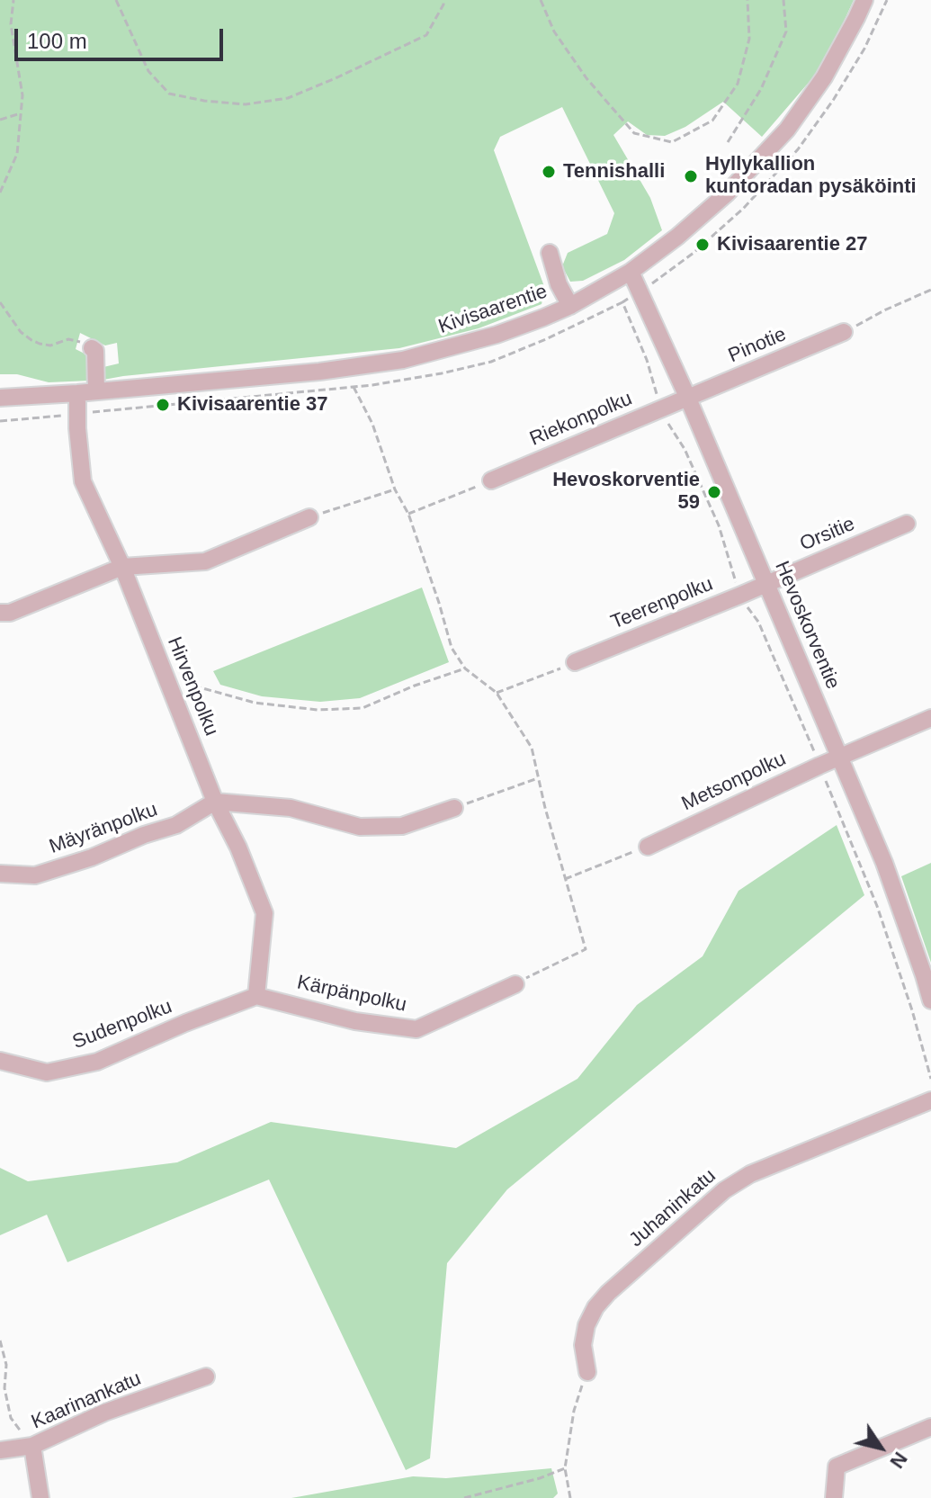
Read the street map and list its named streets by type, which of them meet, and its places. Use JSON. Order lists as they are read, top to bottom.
{
  "streets": {
    "street": [
      "Kivisaarentie",
      "Pinotie",
      "Riekonpolku",
      "Orsitie",
      "Teerenpolku",
      "Hevoskorventie",
      "Hirvenpolku",
      "Metsonpolku",
      "Mäyränpolku",
      "Kärpänpolku",
      "Sudenpolku",
      "Juhaninkatu",
      "Kaarinankatu"
    ]
  },
  "crossings": [
    ["Kivisaarentie", "Hevoskorventie"],
    ["Kivisaarentie", "Hirvenpolku"],
    ["Pinotie", "Riekonpolku"],
    ["Pinotie", "Hevoskorventie"],
    ["Riekonpolku", "Hevoskorventie"],
    ["Orsitie", "Teerenpolku"],
    ["Orsitie", "Hevoskorventie"],
    ["Teerenpolku", "Hevoskorventie"],
    ["Hevoskorventie", "Metsonpolku"],
    ["Hirvenpolku", "Mäyränpolku"],
    ["Hirvenpolku", "Kärpänpolku"],
    ["Hirvenpolku", "Sudenpolku"],
    ["Kärpänpolku", "Sudenpolku"]
  ],
  "places": [
    "Tennishalli",
    "Hyllykallion kuntoradan pysäköinti",
    "Kivisaarentie 27",
    "Kivisaarentie 37",
    "Hevoskorventie 59"
  ],
  "scale_bar": "100 m",
  "north": "bottom right"
}
